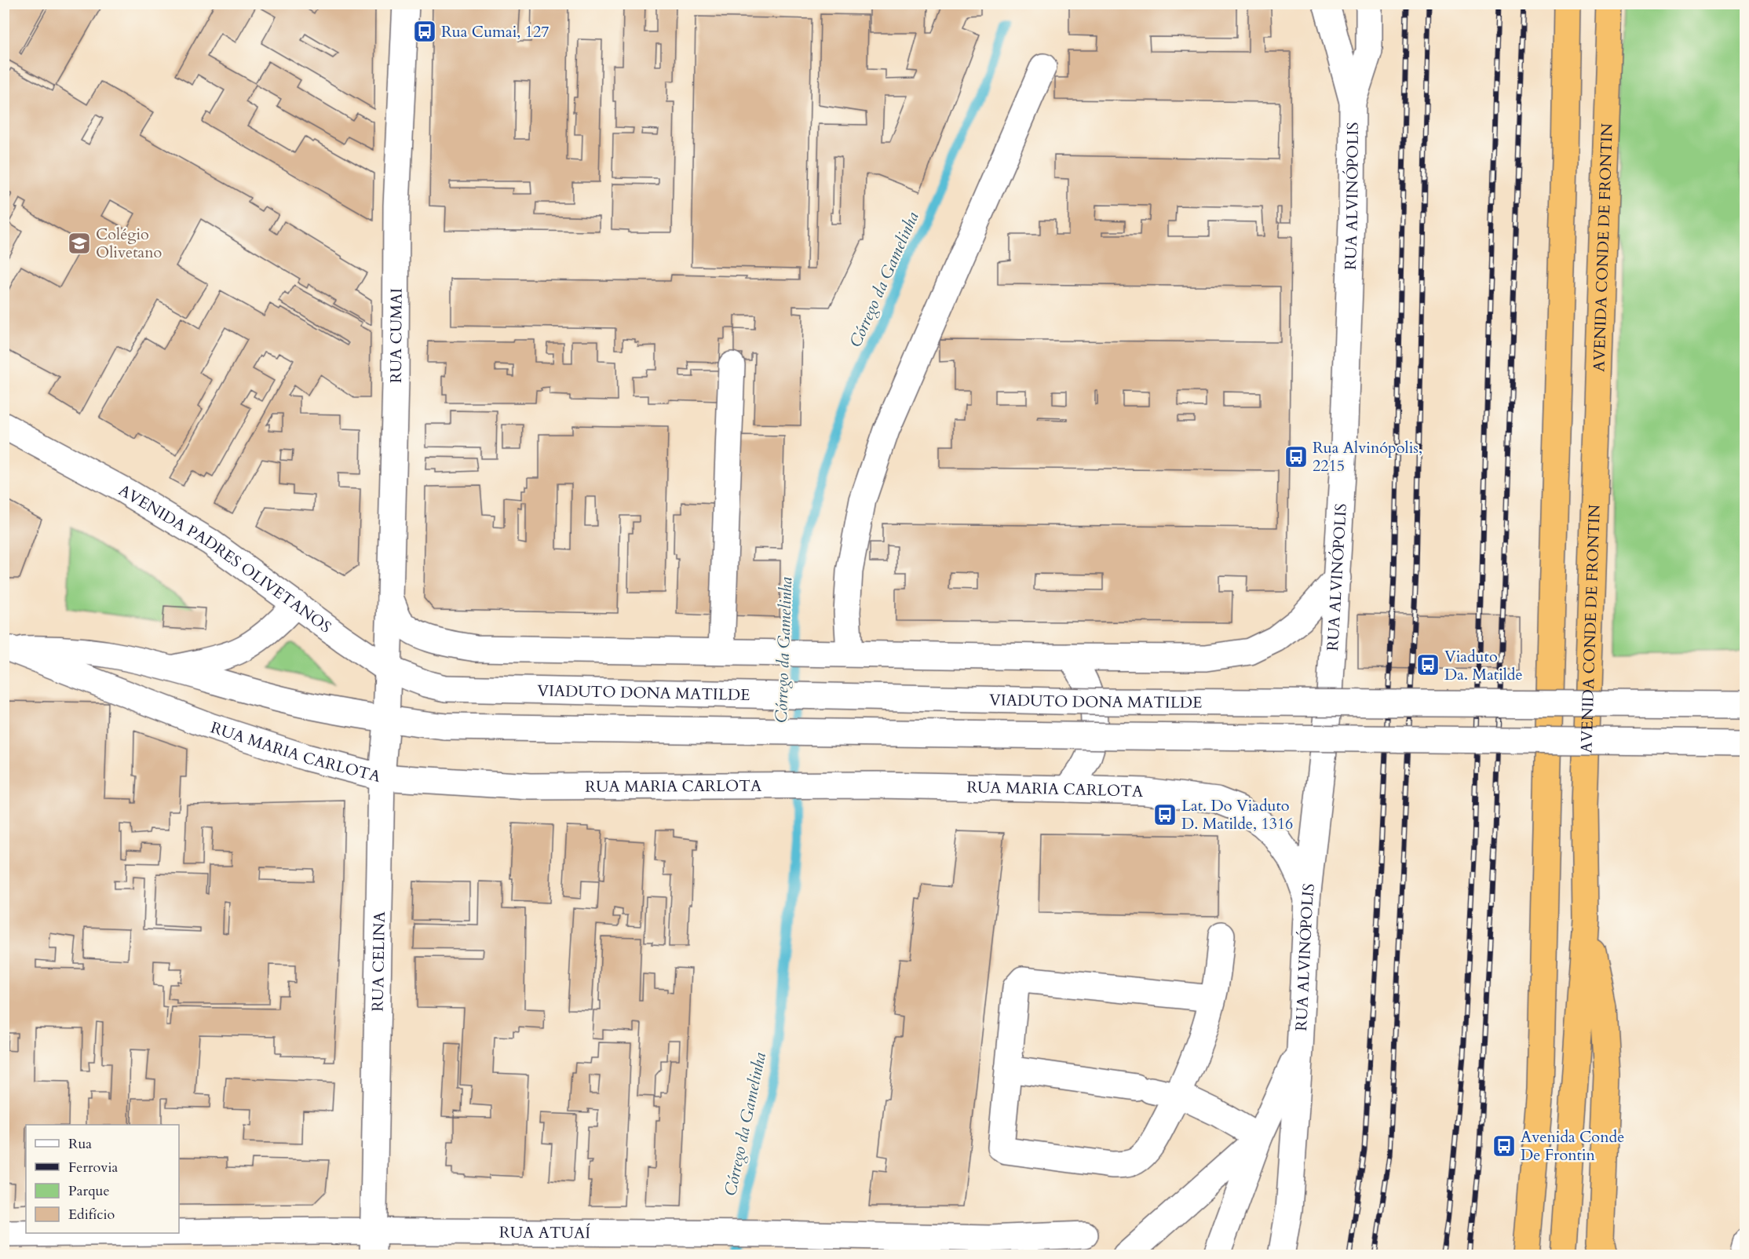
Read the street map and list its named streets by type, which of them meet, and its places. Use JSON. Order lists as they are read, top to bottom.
{
  "streets": {
    "highway": ["AVENIDA CONDE DE FRONTIN"],
    "street": [
      "RUA ALVINÓPOLIS",
      "RUA CUMAI",
      "AVENIDA PADRES OLIVETANOS",
      "VIADUTO DONA MATILDE",
      "RUA MARIA CARLOTA",
      "RUA CELINA",
      "RUA ATUAÍ"
    ]
  },
  "crossings": [
    ["RUA ALVINÓPOLIS", "RUA MARIA CARLOTA"],
    ["RUA CUMAI", "AVENIDA PADRES OLIVETANOS"],
    ["RUA CUMAI", "RUA CELINA"],
    ["AVENIDA PADRES OLIVETANOS", "VIADUTO DONA MATILDE"],
    ["AVENIDA PADRES OLIVETANOS", "RUA CELINA"],
    ["RUA MARIA CARLOTA", "RUA CELINA"],
    ["RUA CELINA", "RUA ATUAÍ"]
  ],
  "water": ["Córrego da Gamelinha"],
  "places": {
    "bus stop": [
      "Rua Cumai, 127",
      "Rua Alvinópolis, 2215",
      "Viaduto Da. Matilde",
      "Lat. Do Viaduto D. Matilde, 1316",
      "Avenida Conde De Frontin"
    ],
    "school or university": ["Colégio Olivetano"]
  },
  "legend": [
    "Rua",
    "Ferrovia",
    "Parque",
    "Edifício"
  ]
}
